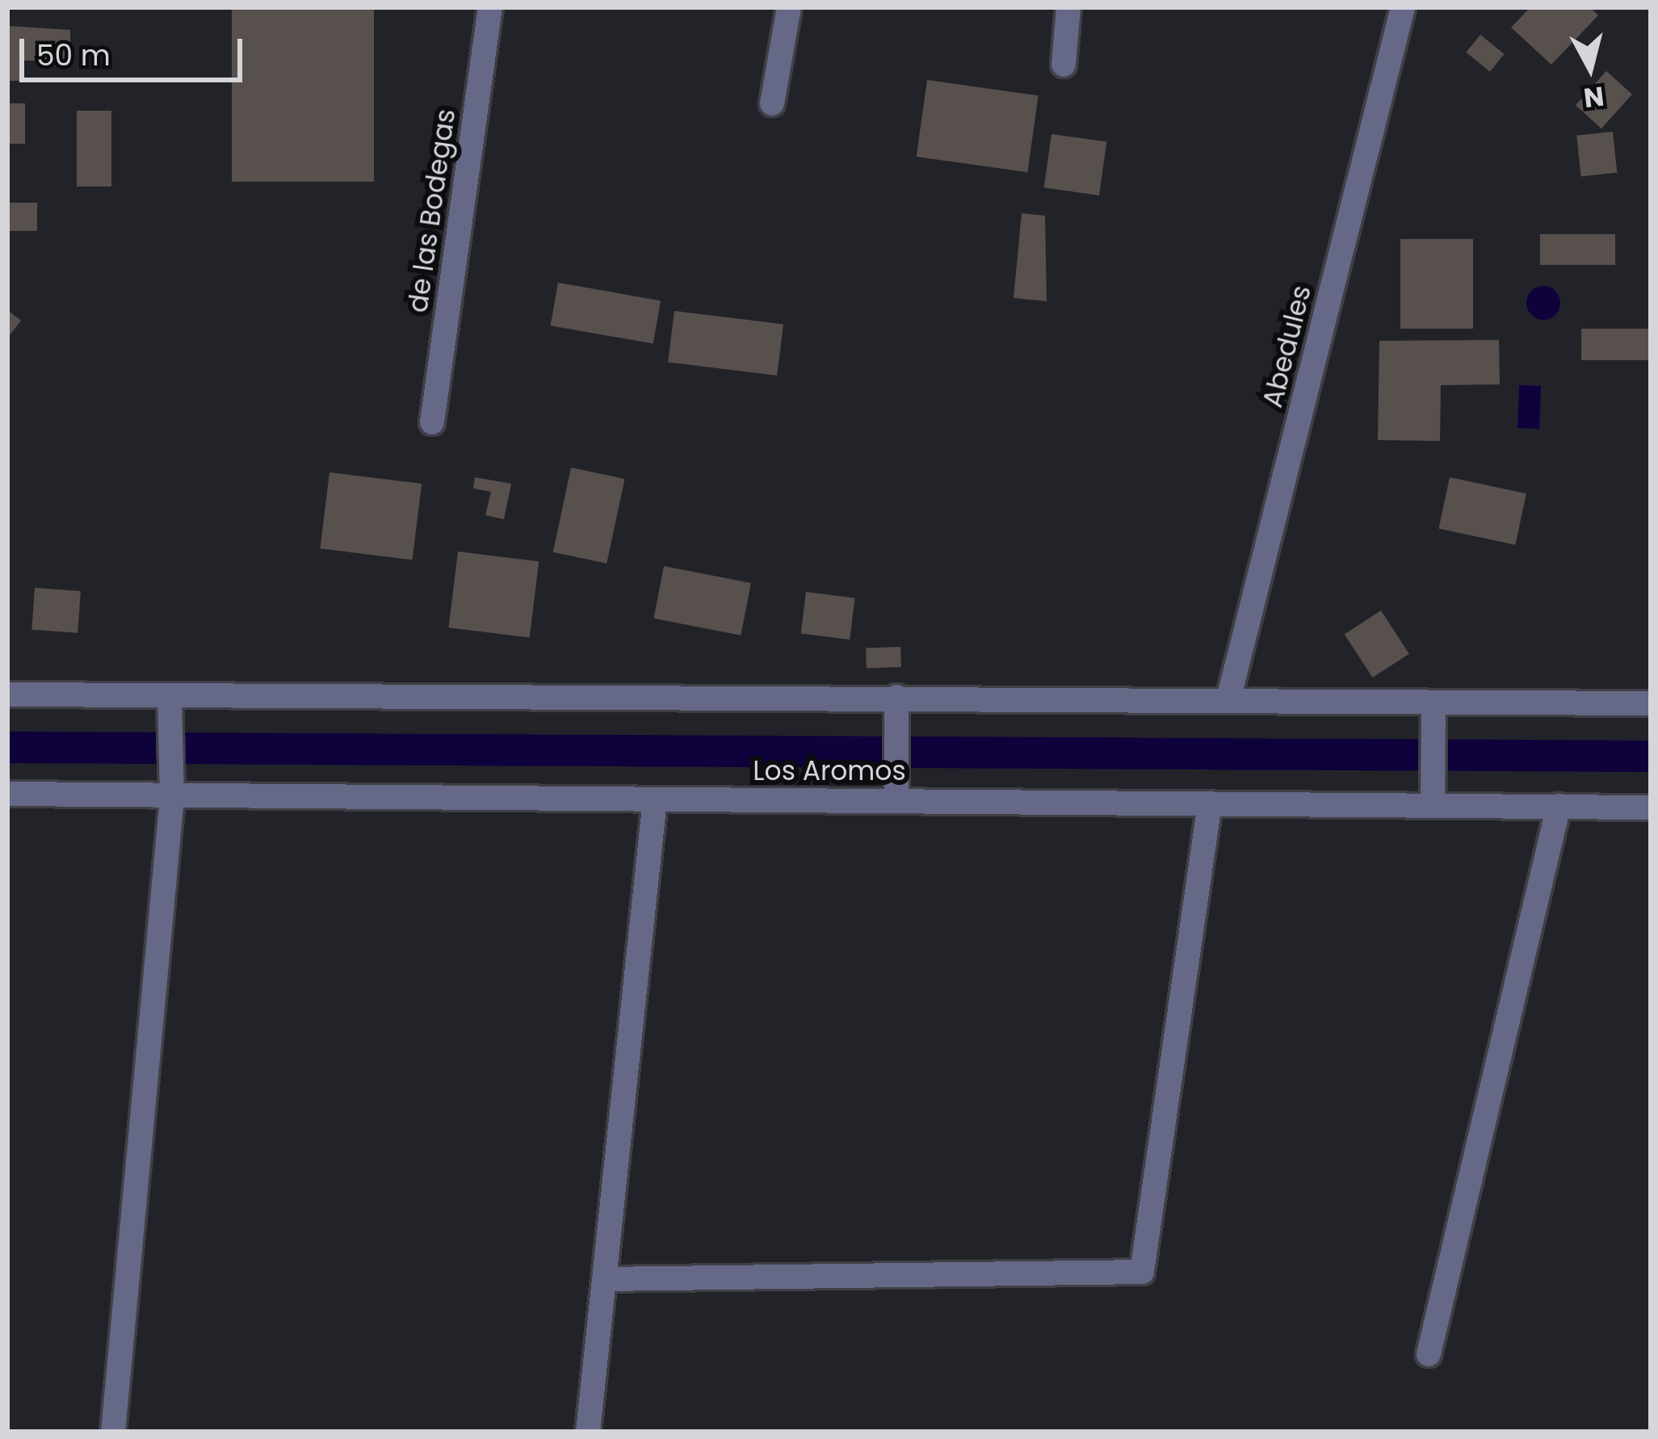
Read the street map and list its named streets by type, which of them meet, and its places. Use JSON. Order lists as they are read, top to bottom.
{
  "streets": {
    "street": ["de las Bodegas", "Abedules", "Los Aromos"]
  },
  "scale_bar": "50 m",
  "north": "bottom"
}
